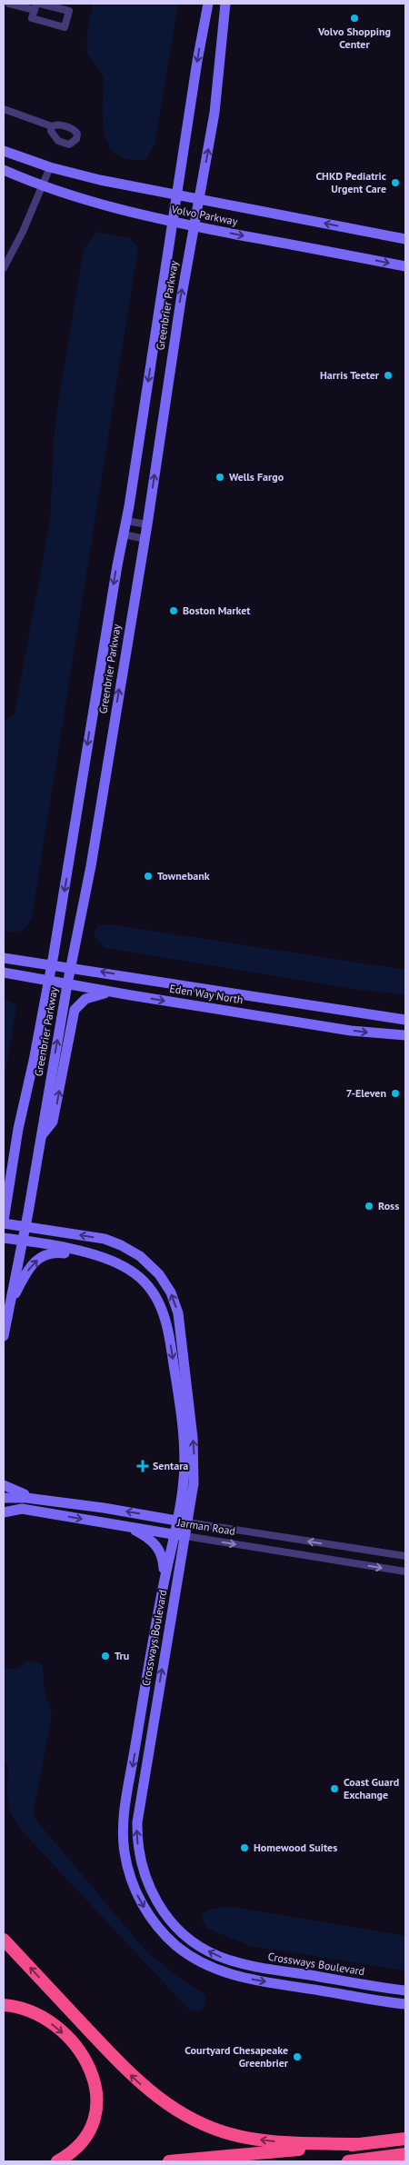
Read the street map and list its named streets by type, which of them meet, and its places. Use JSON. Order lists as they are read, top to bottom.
{
  "streets": {
    "main road": [
      "Volvo Parkway",
      "Greenbrier Parkway",
      "Eden Way North",
      "Jarman Road",
      "Crossways Boulevard"
    ]
  },
  "crossings": [
    ["Volvo Parkway", "Greenbrier Parkway"],
    ["Greenbrier Parkway", "Eden Way North"],
    ["Greenbrier Parkway", "Crossways Boulevard"],
    ["Jarman Road", "Crossways Boulevard"]
  ],
  "places": {
    "other": [
      "Volvo Shopping Center",
      "CHKD Pediatric Urgent Care",
      "Harris Teeter",
      "Wells Fargo",
      "Boston Market",
      "Townebank",
      "7-Eleven",
      "Ross",
      "Tru",
      "Coast Guard Exchange",
      "Homewood Suites",
      "Courtyard Chesapeake Greenbrier"
    ],
    "health": ["Sentara"]
  }
}
